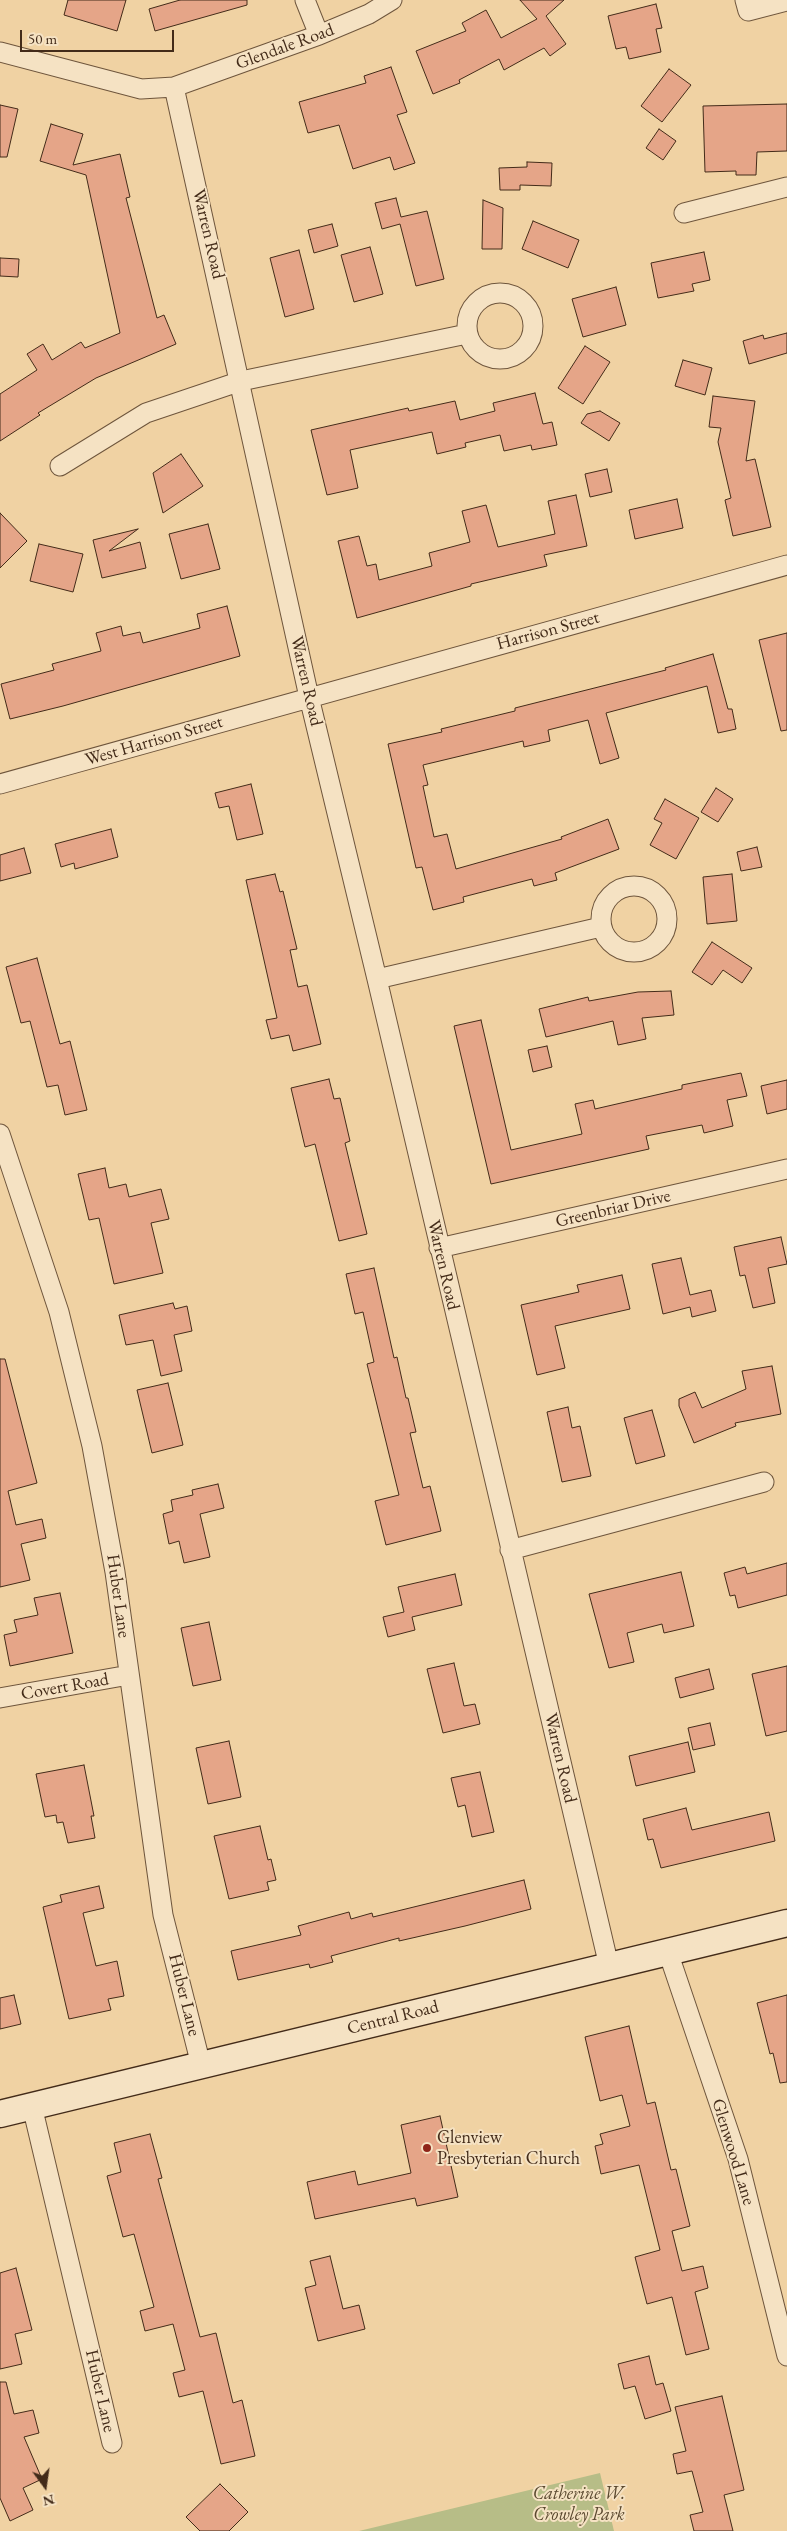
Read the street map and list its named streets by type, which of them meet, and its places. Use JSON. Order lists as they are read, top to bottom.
{
  "streets": {
    "main road": ["Central Road"],
    "street": [
      "Glendale Road",
      "Warren Road",
      "Harrison Street",
      "West Harrison Street",
      "Greenbriar Drive",
      "Huber Lane",
      "Covert Road",
      "Glenwood Lane"
    ]
  },
  "crossings": [
    ["Glendale Road", "Warren Road"],
    ["Warren Road", "Harrison Street"],
    ["Warren Road", "West Harrison Street"],
    ["Warren Road", "Greenbriar Drive"],
    ["Warren Road", "Central Road"],
    ["Harrison Street", "West Harrison Street"],
    ["Huber Lane", "Covert Road"],
    ["Huber Lane", "Central Road"],
    ["Central Road", "Glenwood Lane"]
  ],
  "parks": ["Catherine W. Crowley Park"],
  "places": ["Glenview Presbyterian Church"],
  "scale_bar": "50 m",
  "north": "bottom"
}
